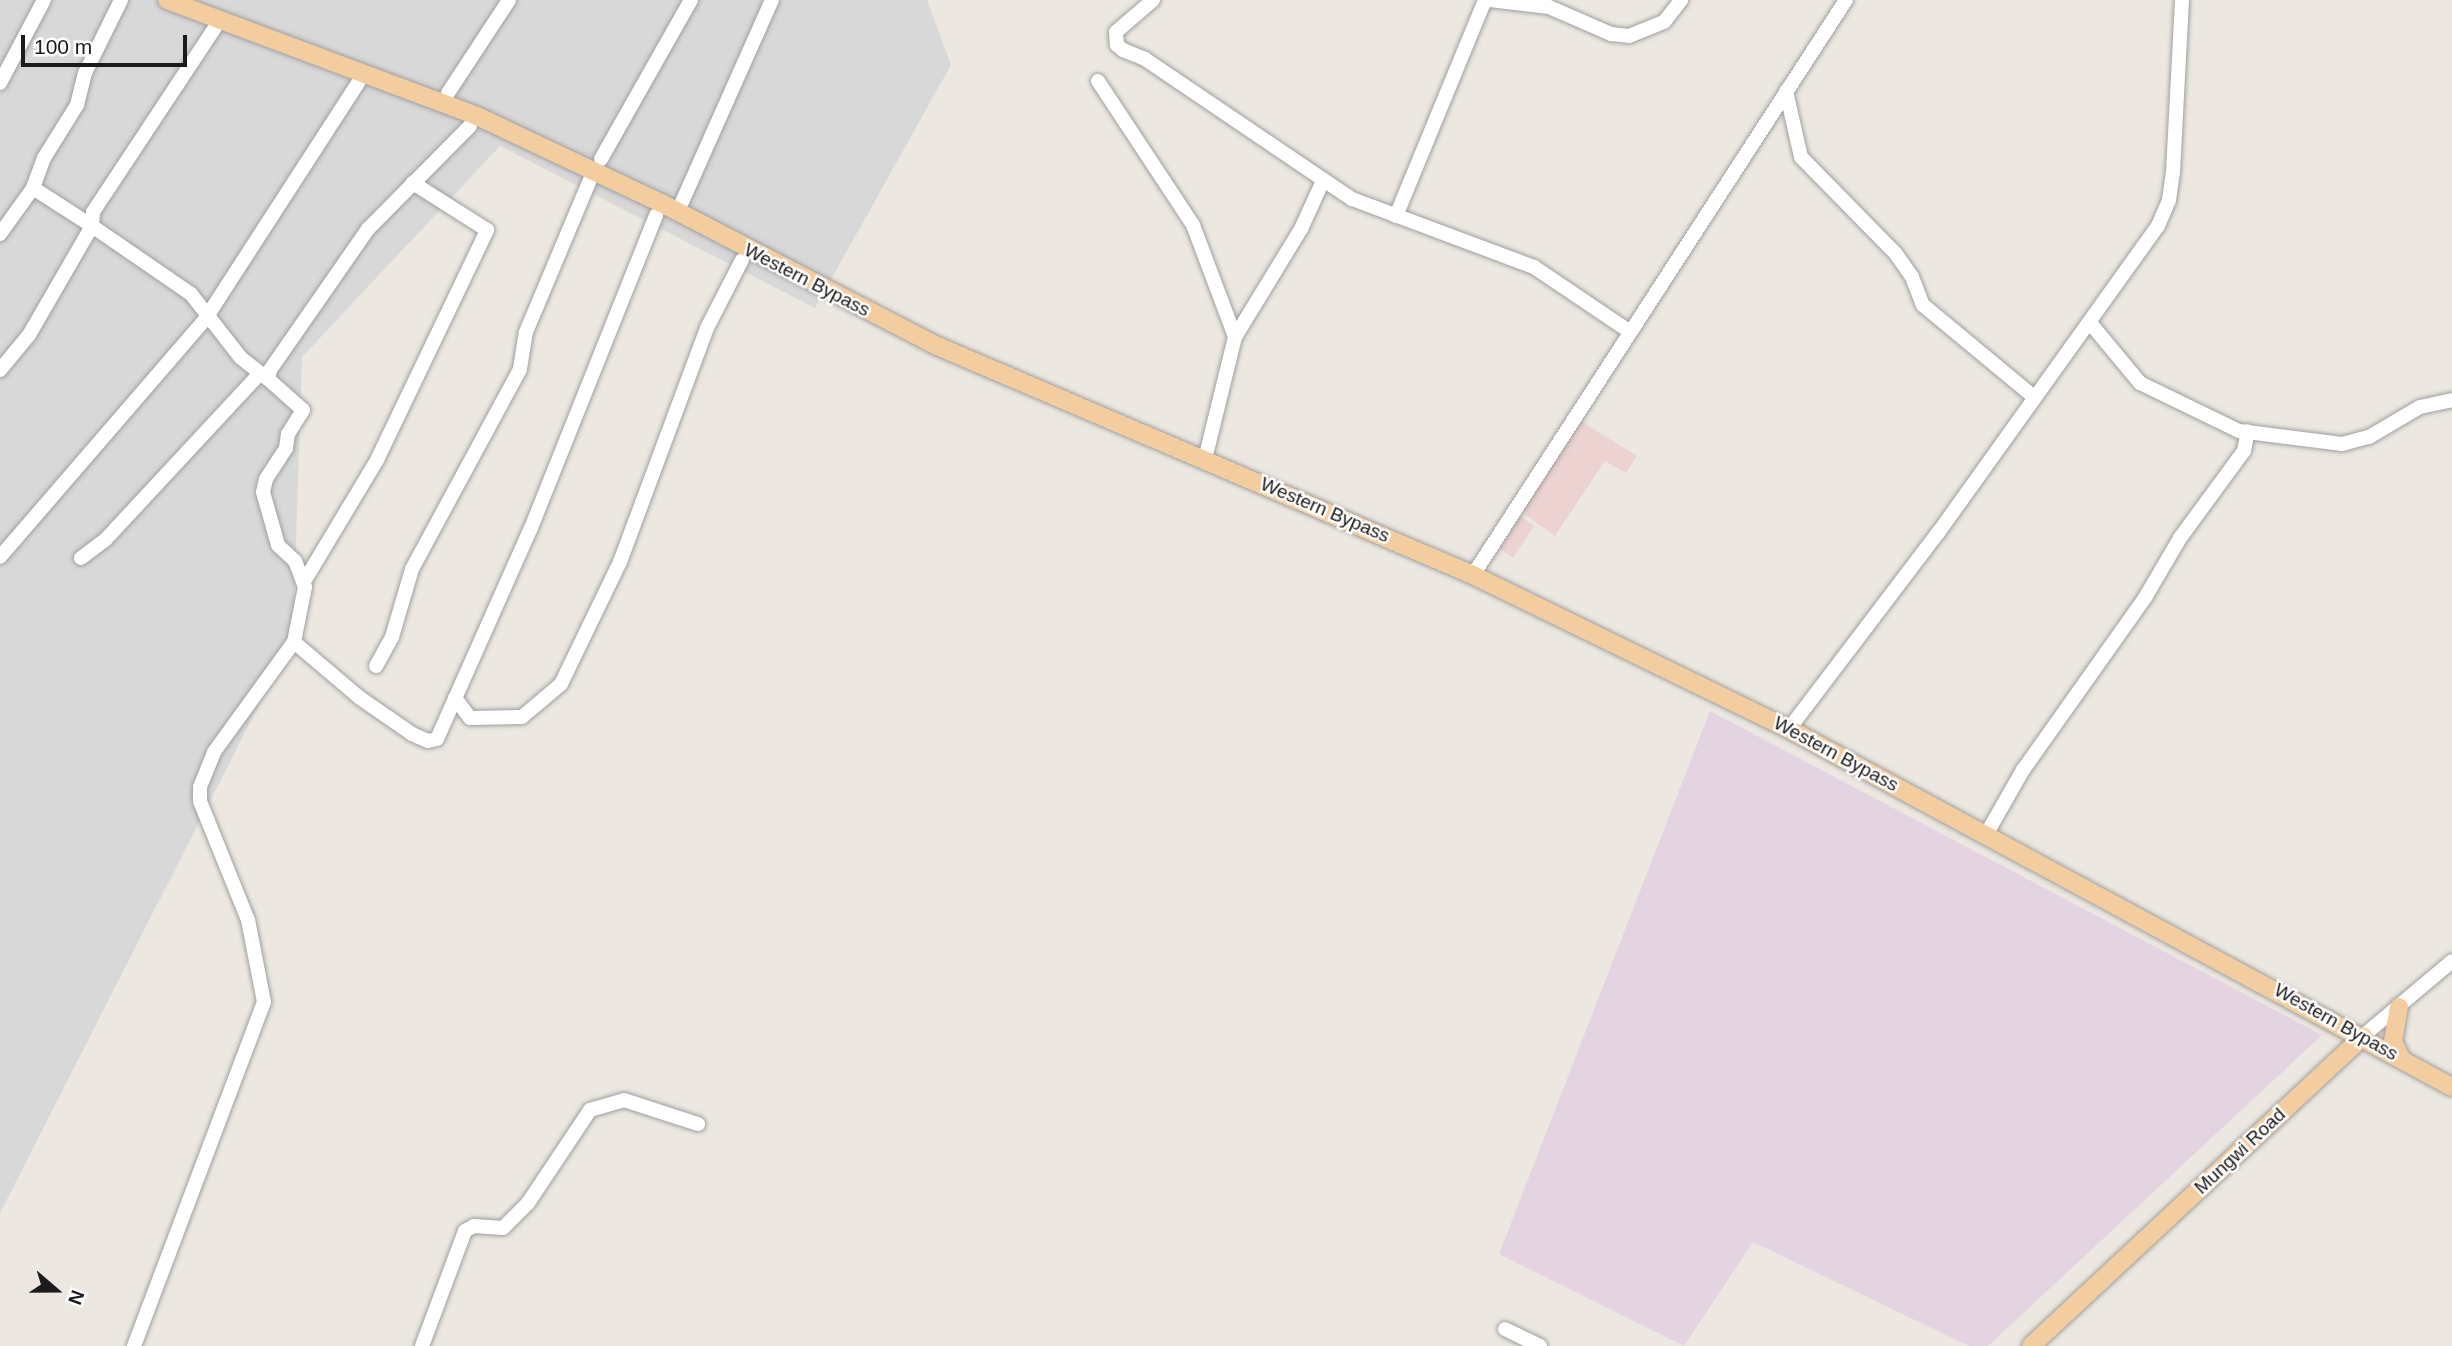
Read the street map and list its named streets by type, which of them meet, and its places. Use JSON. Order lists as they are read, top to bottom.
{
  "streets": {
    "main road": ["Western Bypass", "Mungwi Road"]
  },
  "crossings": [
    ["Western Bypass", "Mungwi Road"]
  ],
  "scale_bar": "100 m",
  "north": "right"
}
